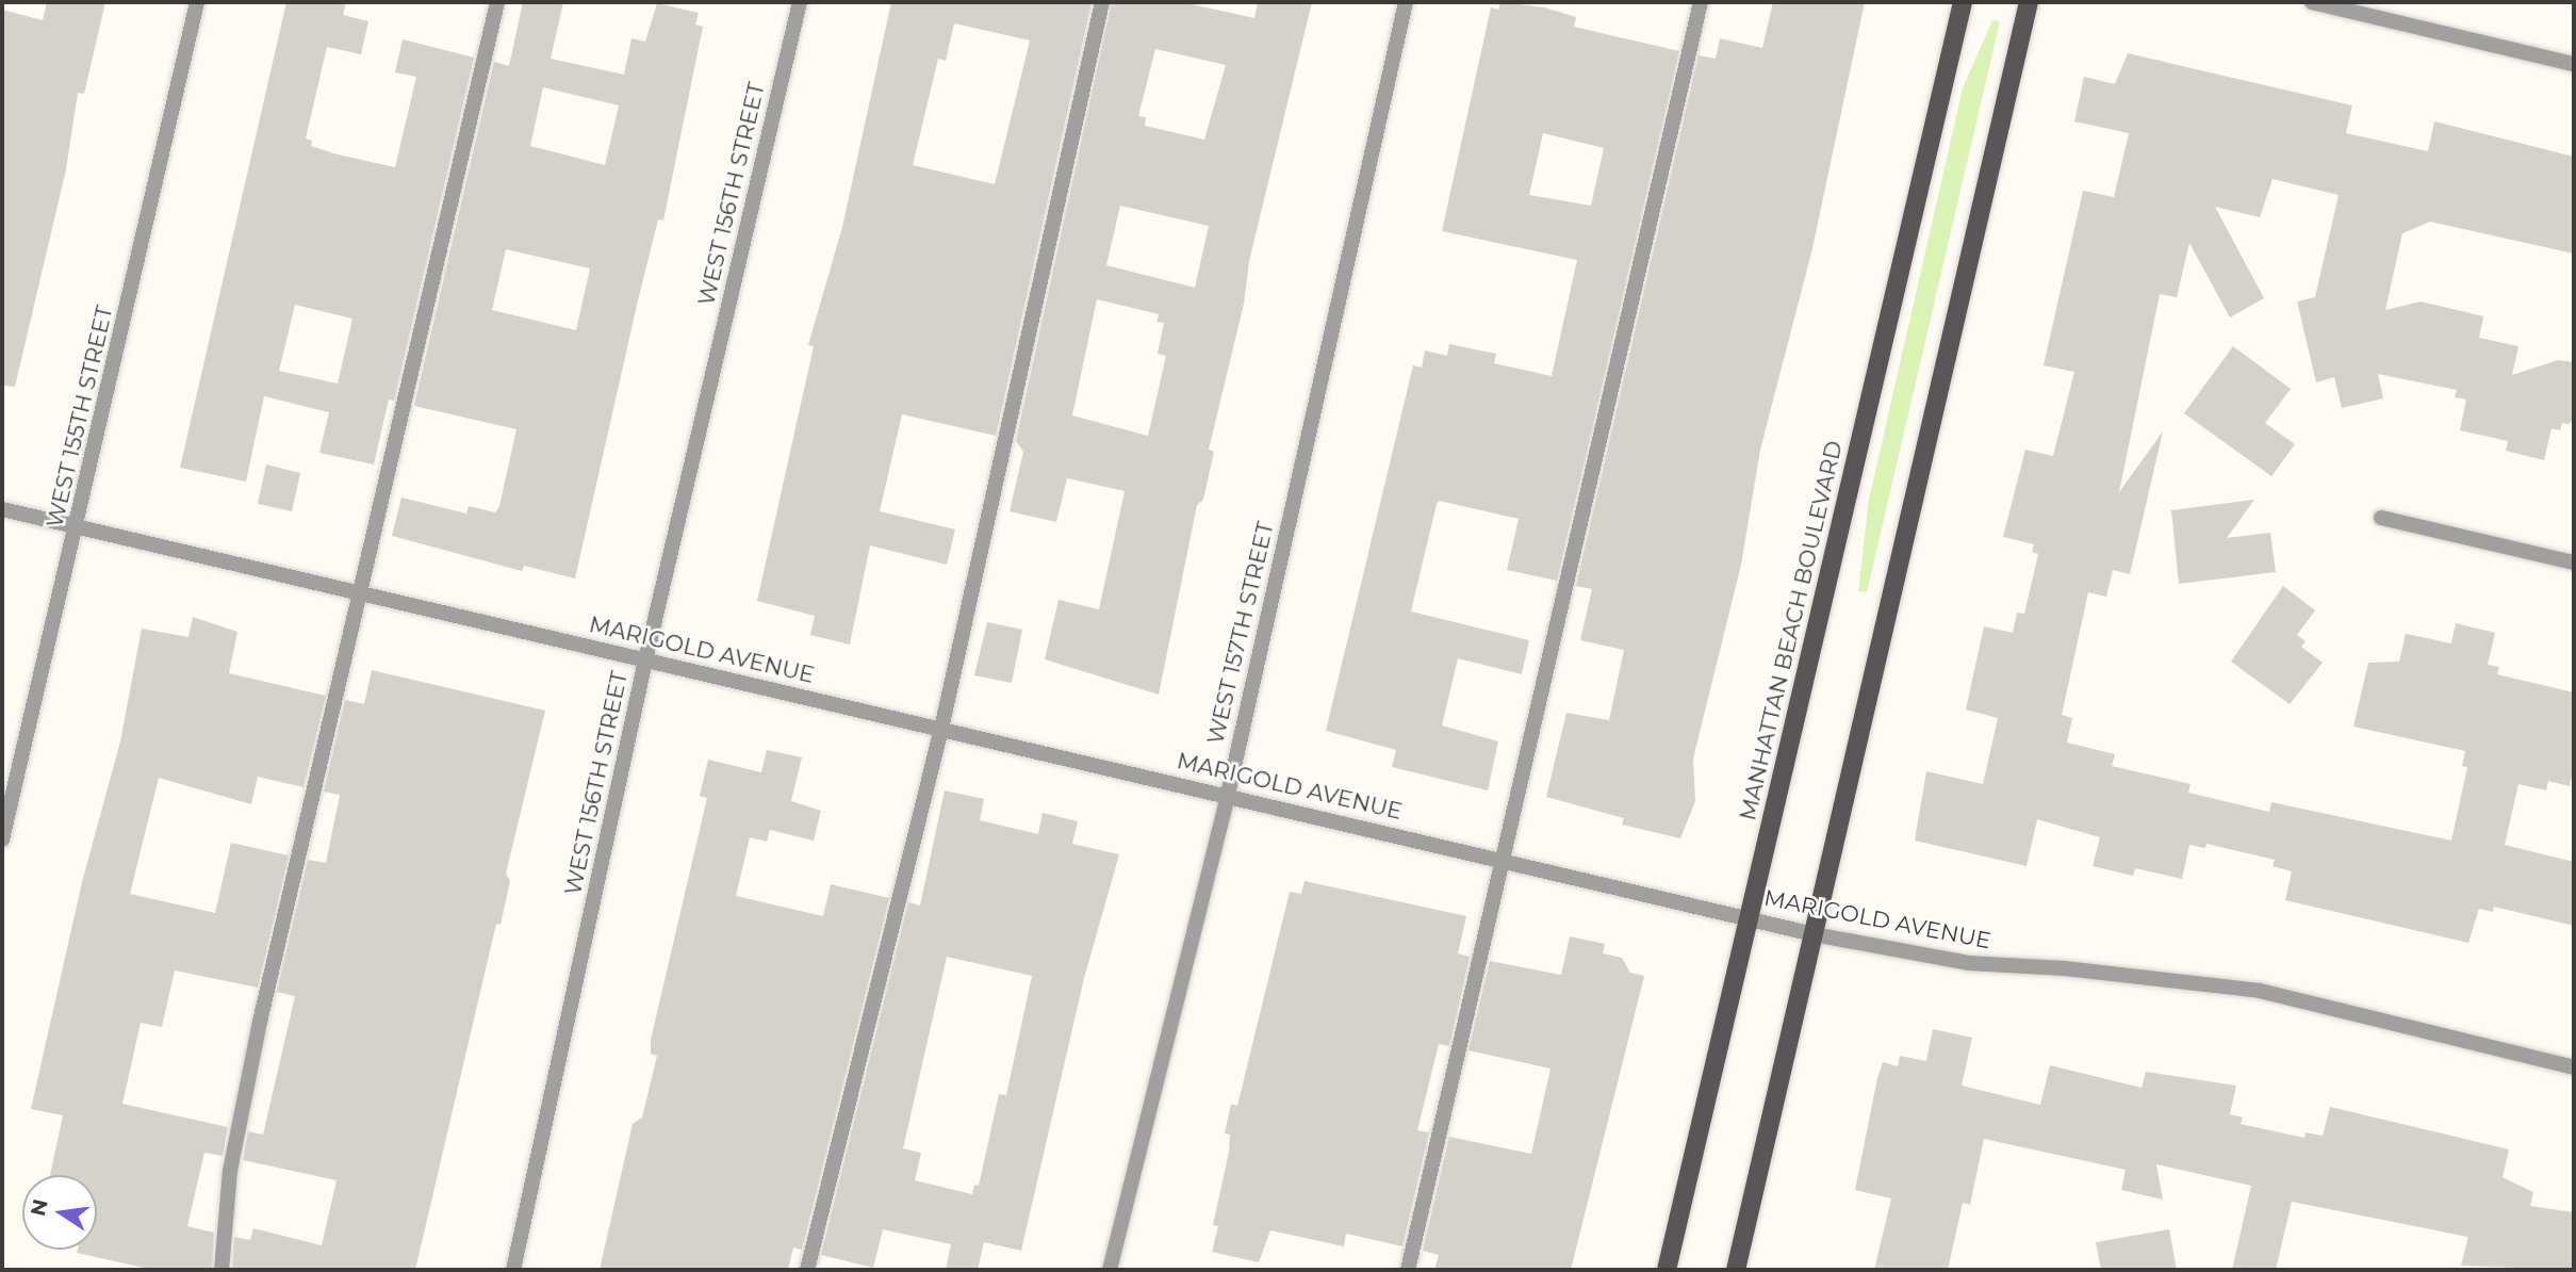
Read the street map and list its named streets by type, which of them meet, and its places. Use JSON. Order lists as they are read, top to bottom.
{
  "streets": {
    "main road": ["MANHATTAN BEACH BOULEVARD"],
    "street": [
      "WEST 156TH STREET",
      "WEST 155TH STREET",
      "WEST 157TH STREET",
      "MARIGOLD AVENUE"
    ]
  },
  "crossings": [
    ["WEST 156TH STREET", "MARIGOLD AVENUE"],
    ["WEST 155TH STREET", "MARIGOLD AVENUE"],
    ["MANHATTAN BEACH BOULEVARD", "MARIGOLD AVENUE"],
    ["WEST 157TH STREET", "MARIGOLD AVENUE"]
  ],
  "north": "left"
}
